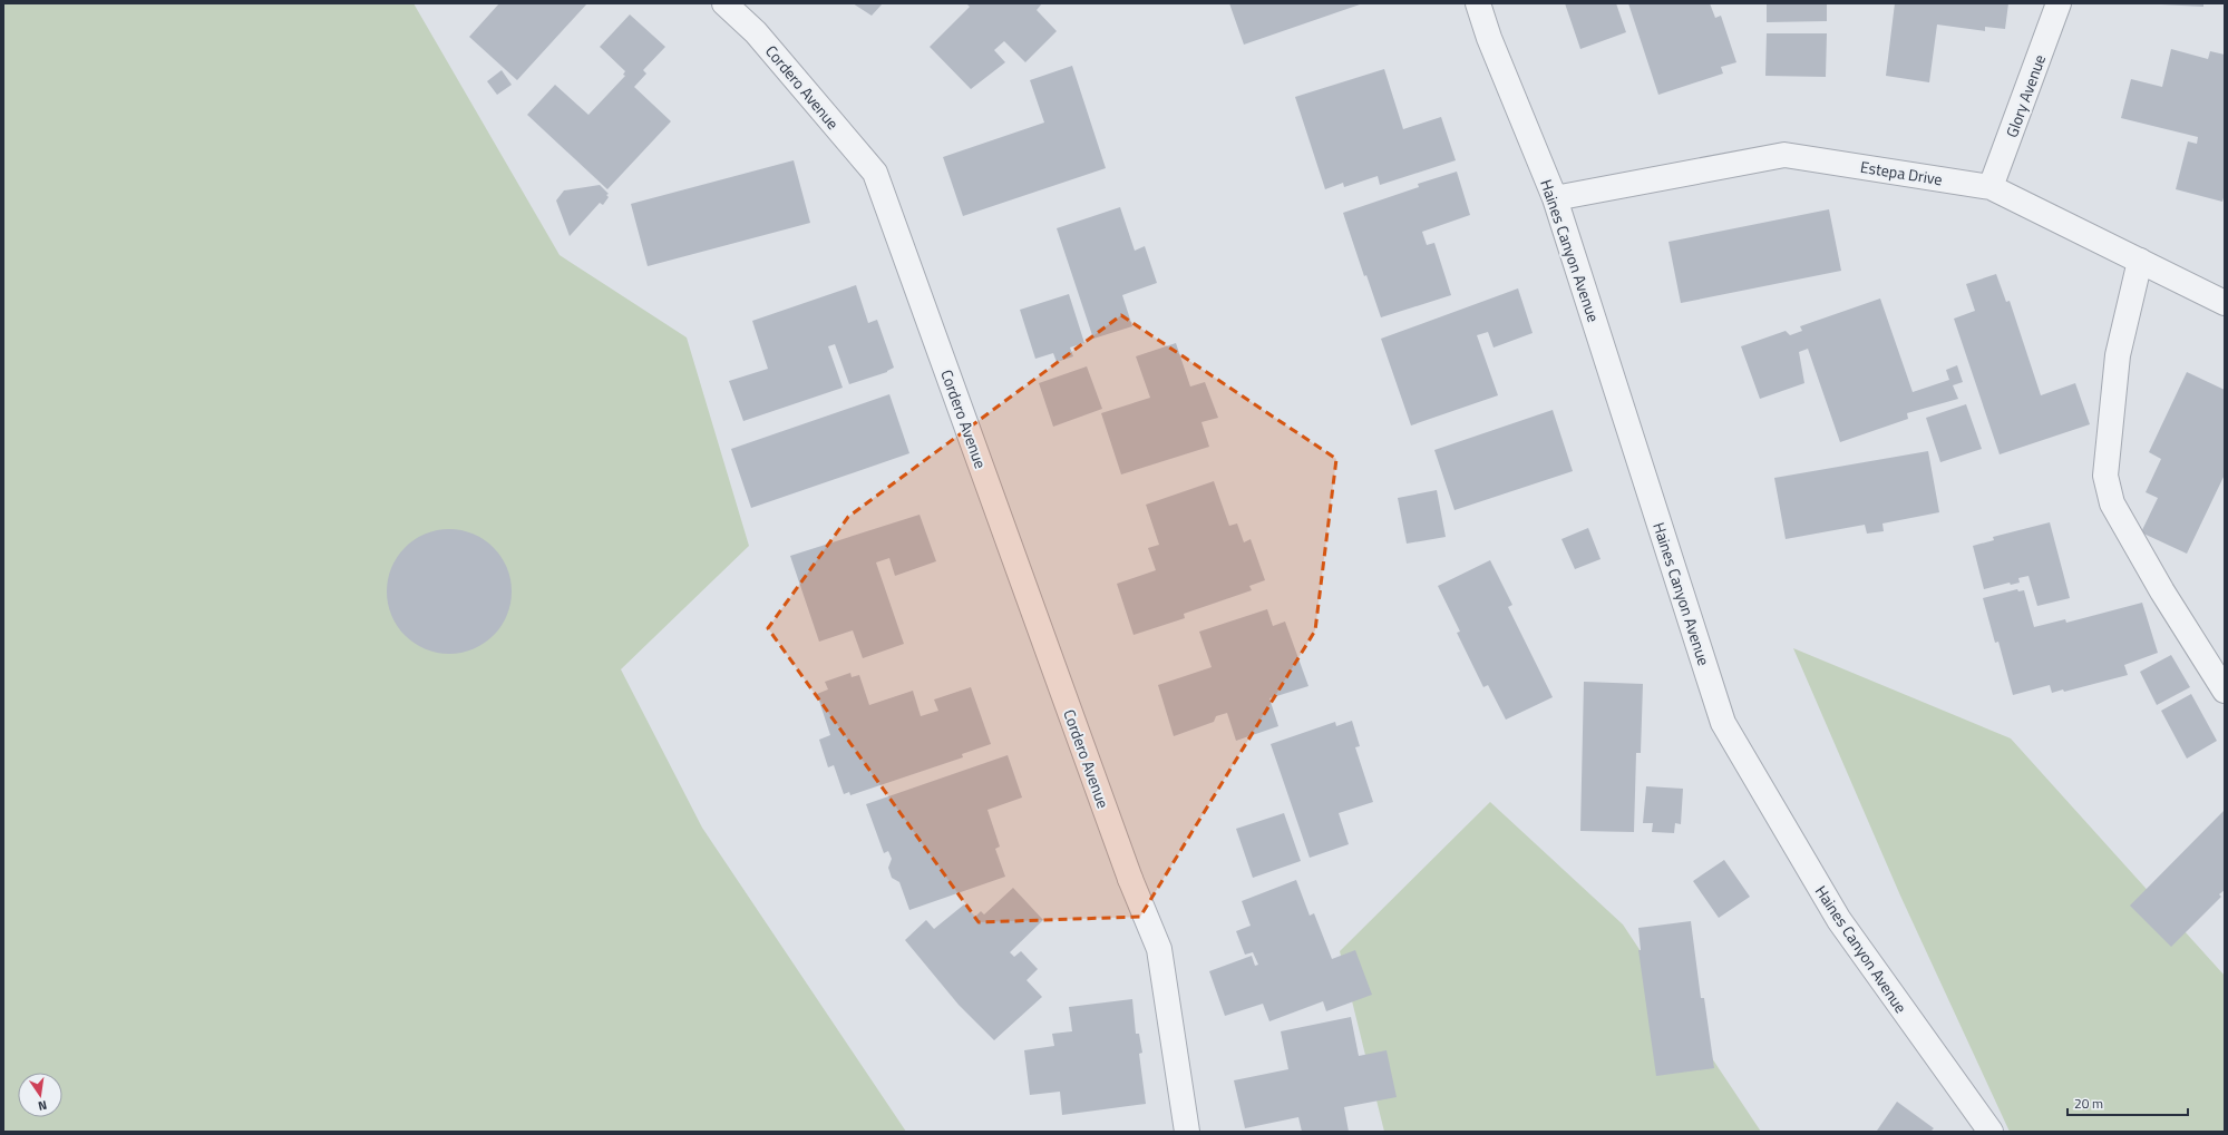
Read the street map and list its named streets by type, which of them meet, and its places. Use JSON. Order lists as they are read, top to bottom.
{
  "streets": {
    "street": [
      "Cordero Avenue",
      "Glory Avenue",
      "Estepa Drive",
      "Haines Canyon Avenue"
    ]
  },
  "crossings": [
    ["Glory Avenue", "Estepa Drive"],
    ["Estepa Drive", "Haines Canyon Avenue"]
  ],
  "scale_bar": "20 m",
  "north": "bottom"
}
